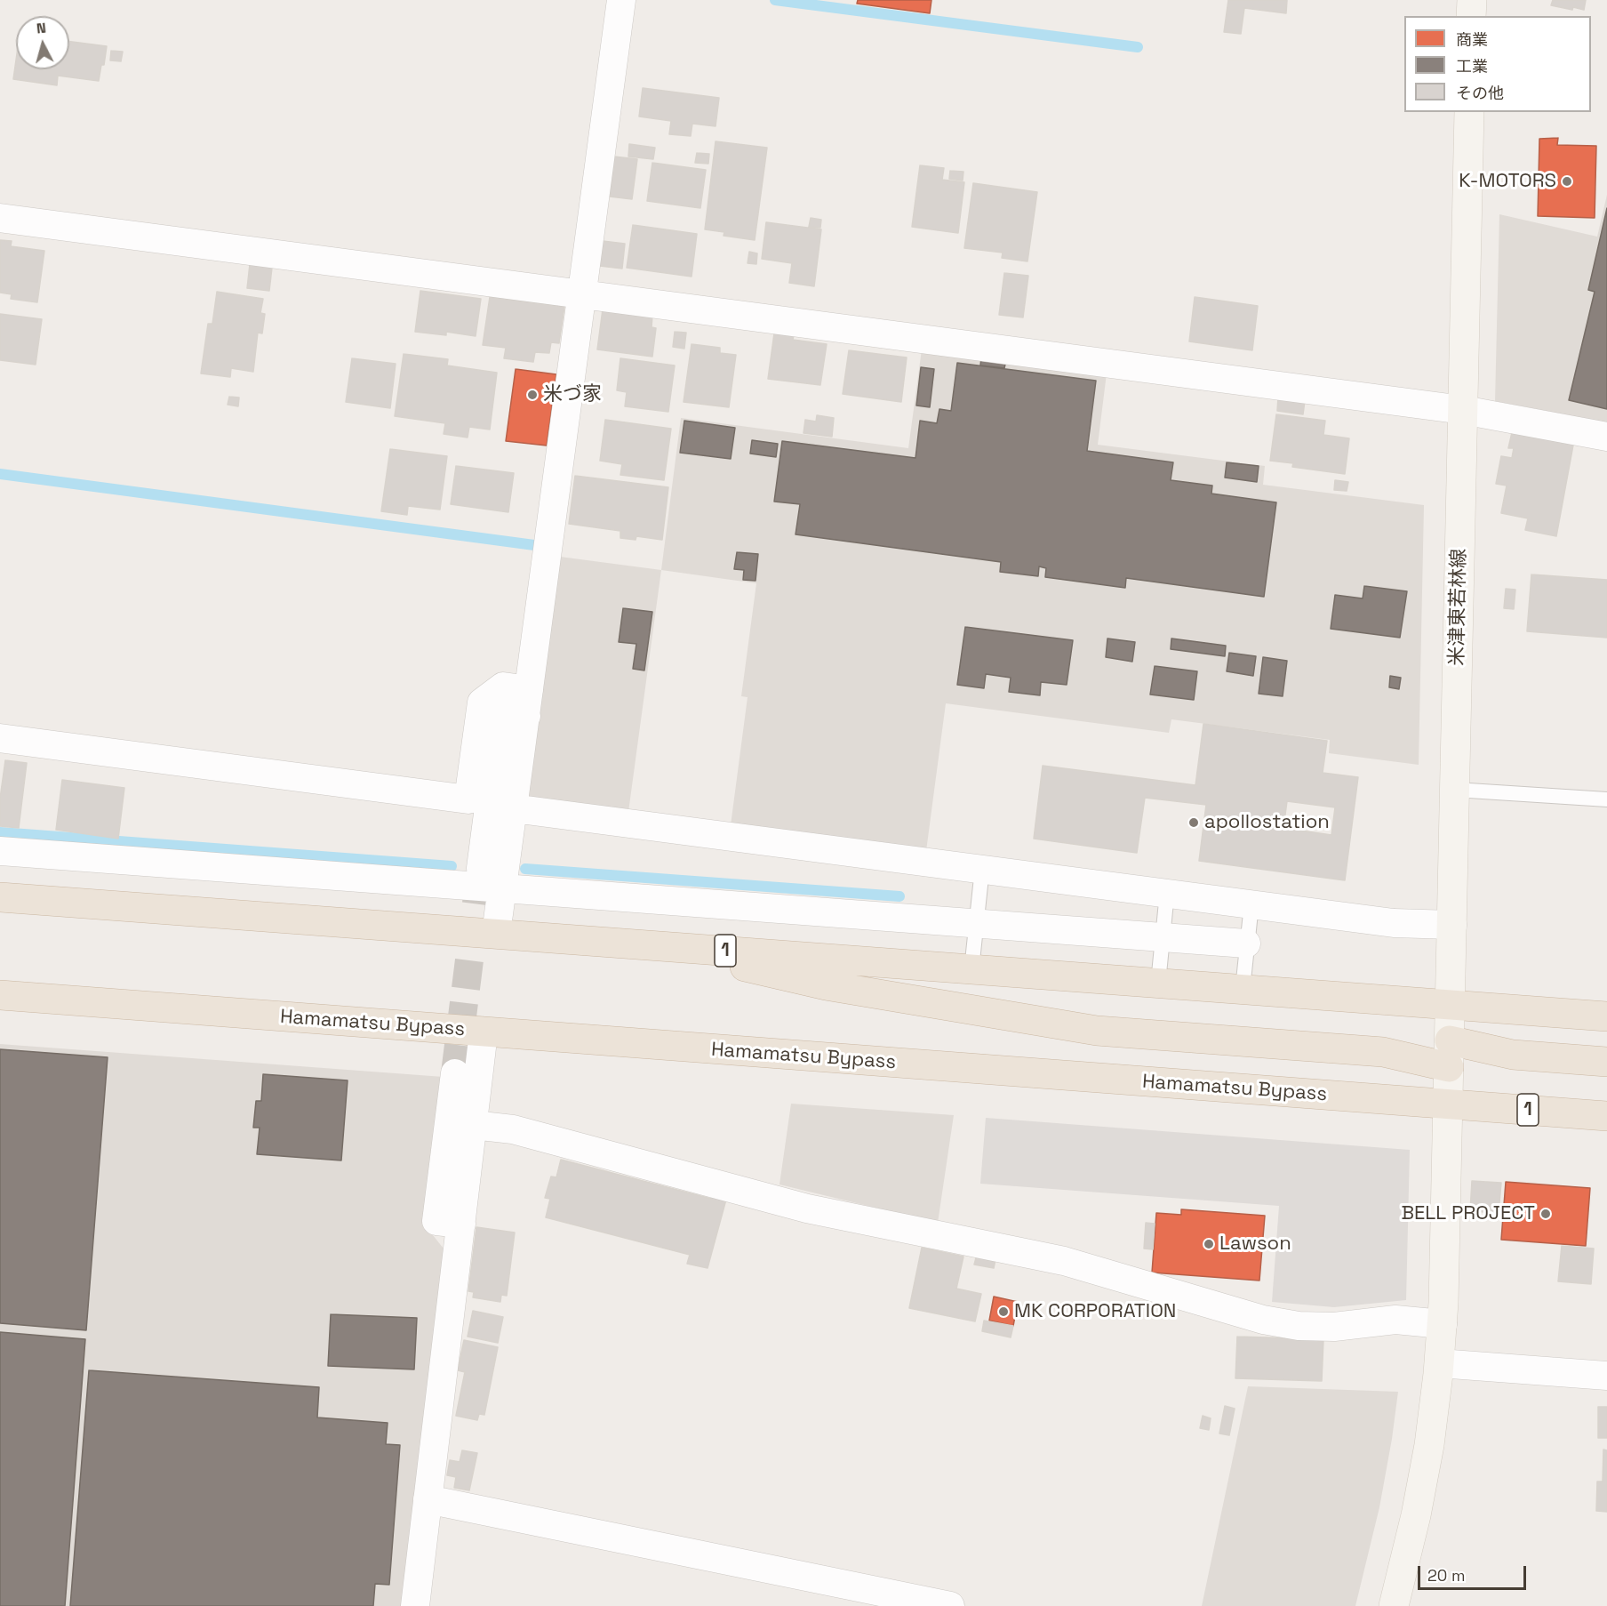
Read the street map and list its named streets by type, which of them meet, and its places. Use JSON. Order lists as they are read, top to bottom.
{
  "streets": {
    "highway": ["1", "Hamamatsu Bypass"],
    "main road": ["米津東若林線"]
  },
  "crossings": [
    ["米津東若林線", "1"],
    ["米津東若林線", "Hamamatsu Bypass"]
  ],
  "places": [
    "K-MOTORS",
    "米づ家",
    "apollostation",
    "BELL PROJECT",
    "Lawson",
    "MK CORPORATION"
  ],
  "legend": ["商業", "工業", "その他"],
  "scale_bar": "20 m",
  "north": "top"
}
